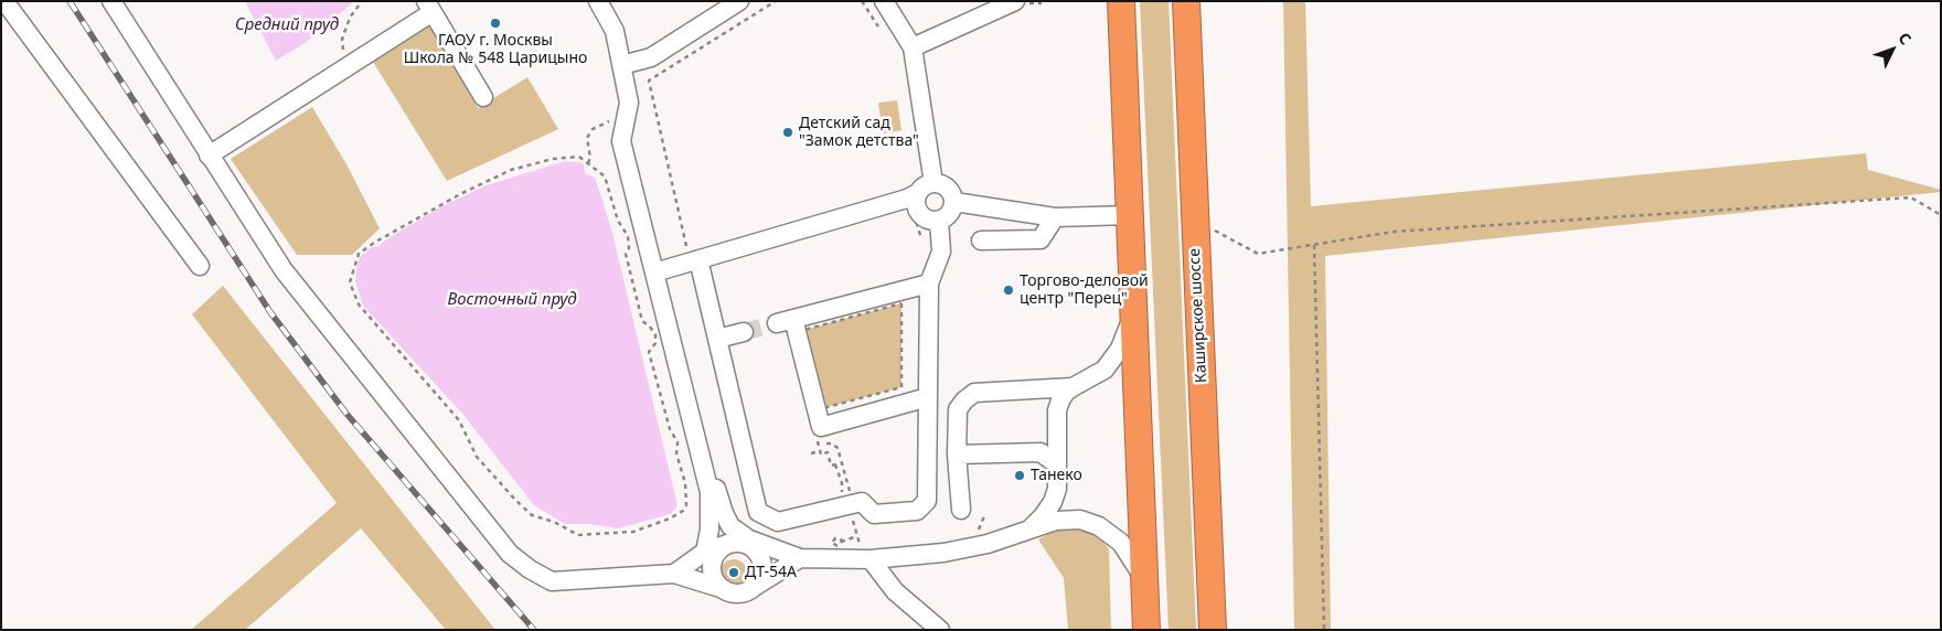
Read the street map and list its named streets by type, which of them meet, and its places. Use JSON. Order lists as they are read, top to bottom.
{
  "streets": {
    "highway": ["Каширское шоссе"]
  },
  "water": ["Средний пруд", "Восточный пруд"],
  "places": [
    "ГАОУ г. Москвы Школа № 548 Царицыно",
    "Детский сад \"Замок детства\"",
    "Торгово-деловой центр \"Перец\"",
    "Танеко",
    "ДТ-54А"
  ],
  "north": "top right"
}
